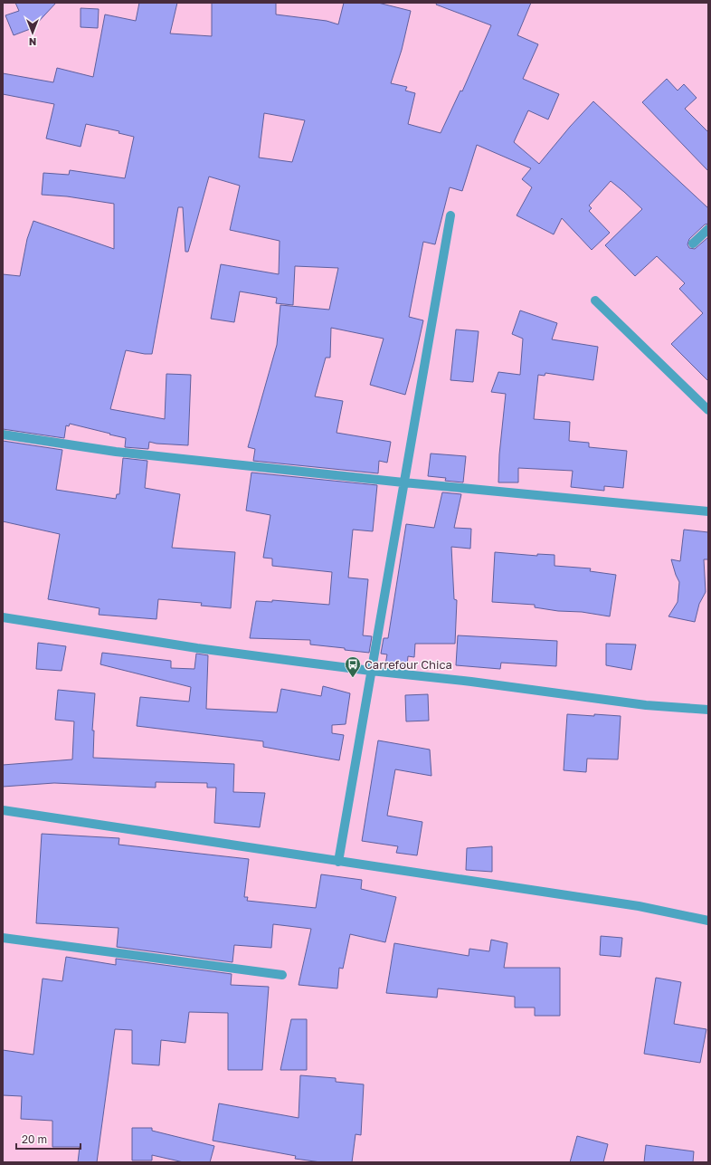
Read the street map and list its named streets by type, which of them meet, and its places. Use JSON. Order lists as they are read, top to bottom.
{
  "places": {
    "bus stop": ["Carrefour Chica"]
  },
  "scale_bar": "20 m",
  "north": "bottom"
}
